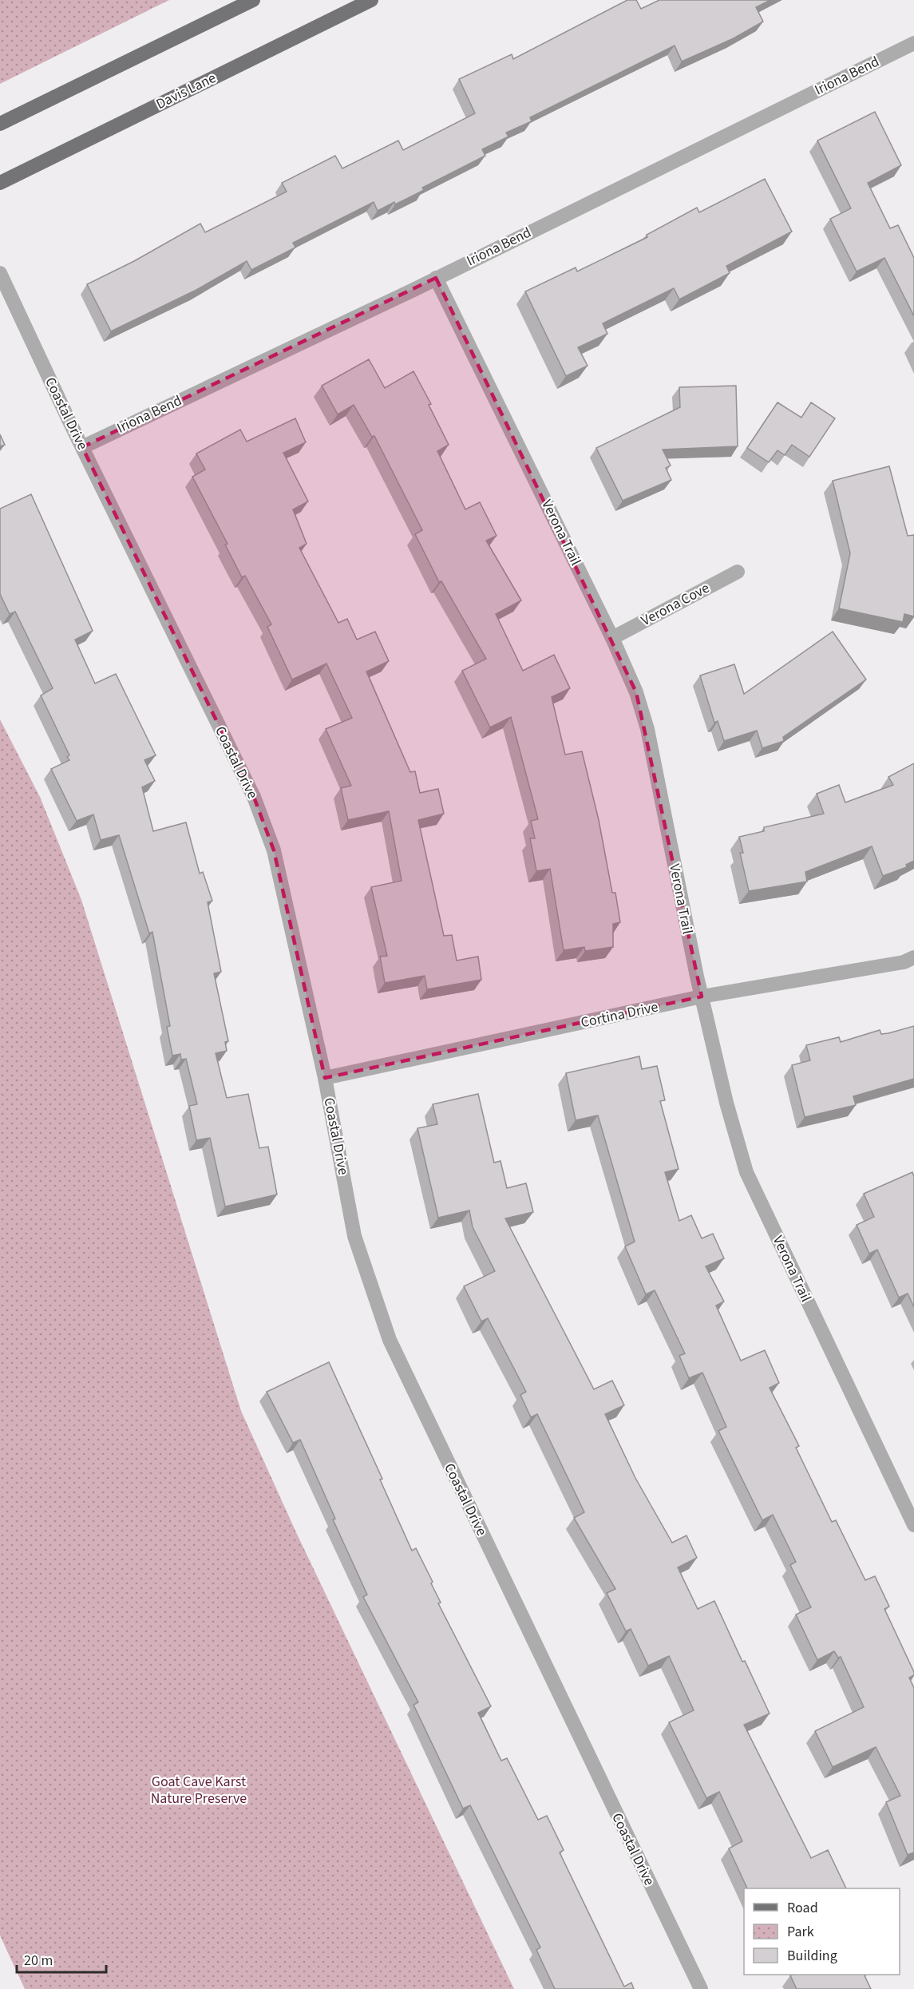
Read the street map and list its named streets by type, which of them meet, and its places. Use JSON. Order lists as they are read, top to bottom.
{
  "streets": {
    "main road": ["Davis Lane"],
    "street": [
      "Iriona Bend",
      "Coastal Drive",
      "Verona Trail",
      "Verona Cove",
      "Cortina Drive"
    ]
  },
  "crossings": [
    ["Iriona Bend", "Coastal Drive"],
    ["Iriona Bend", "Verona Trail"],
    ["Coastal Drive", "Cortina Drive"],
    ["Verona Trail", "Verona Cove"],
    ["Verona Trail", "Cortina Drive"]
  ],
  "parks": ["Goat Cave Karst Nature Preserve"],
  "legend": ["Road", "Park", "Building"],
  "scale_bar": "20 m"
}
